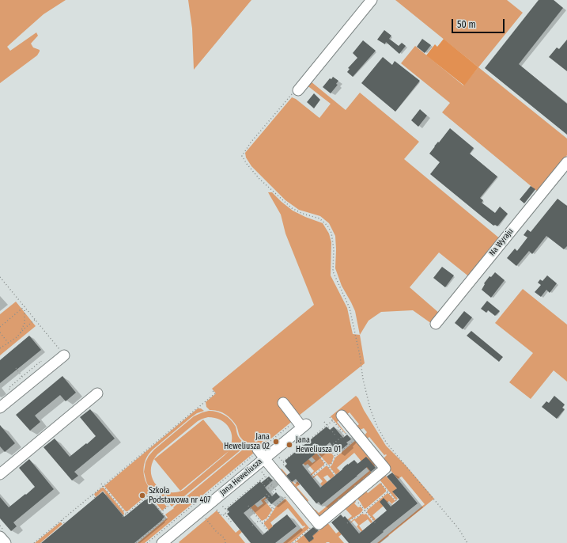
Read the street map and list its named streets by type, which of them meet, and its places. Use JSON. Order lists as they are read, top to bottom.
{
  "streets": {
    "street": ["Na Wyraju", "Jana Heweliusza"]
  },
  "places": ["Jana Heweliusza 02", "Jana Heweliusza 01", "Szkoła Podstawowa nr 407"],
  "scale_bar": "50 m"
}
